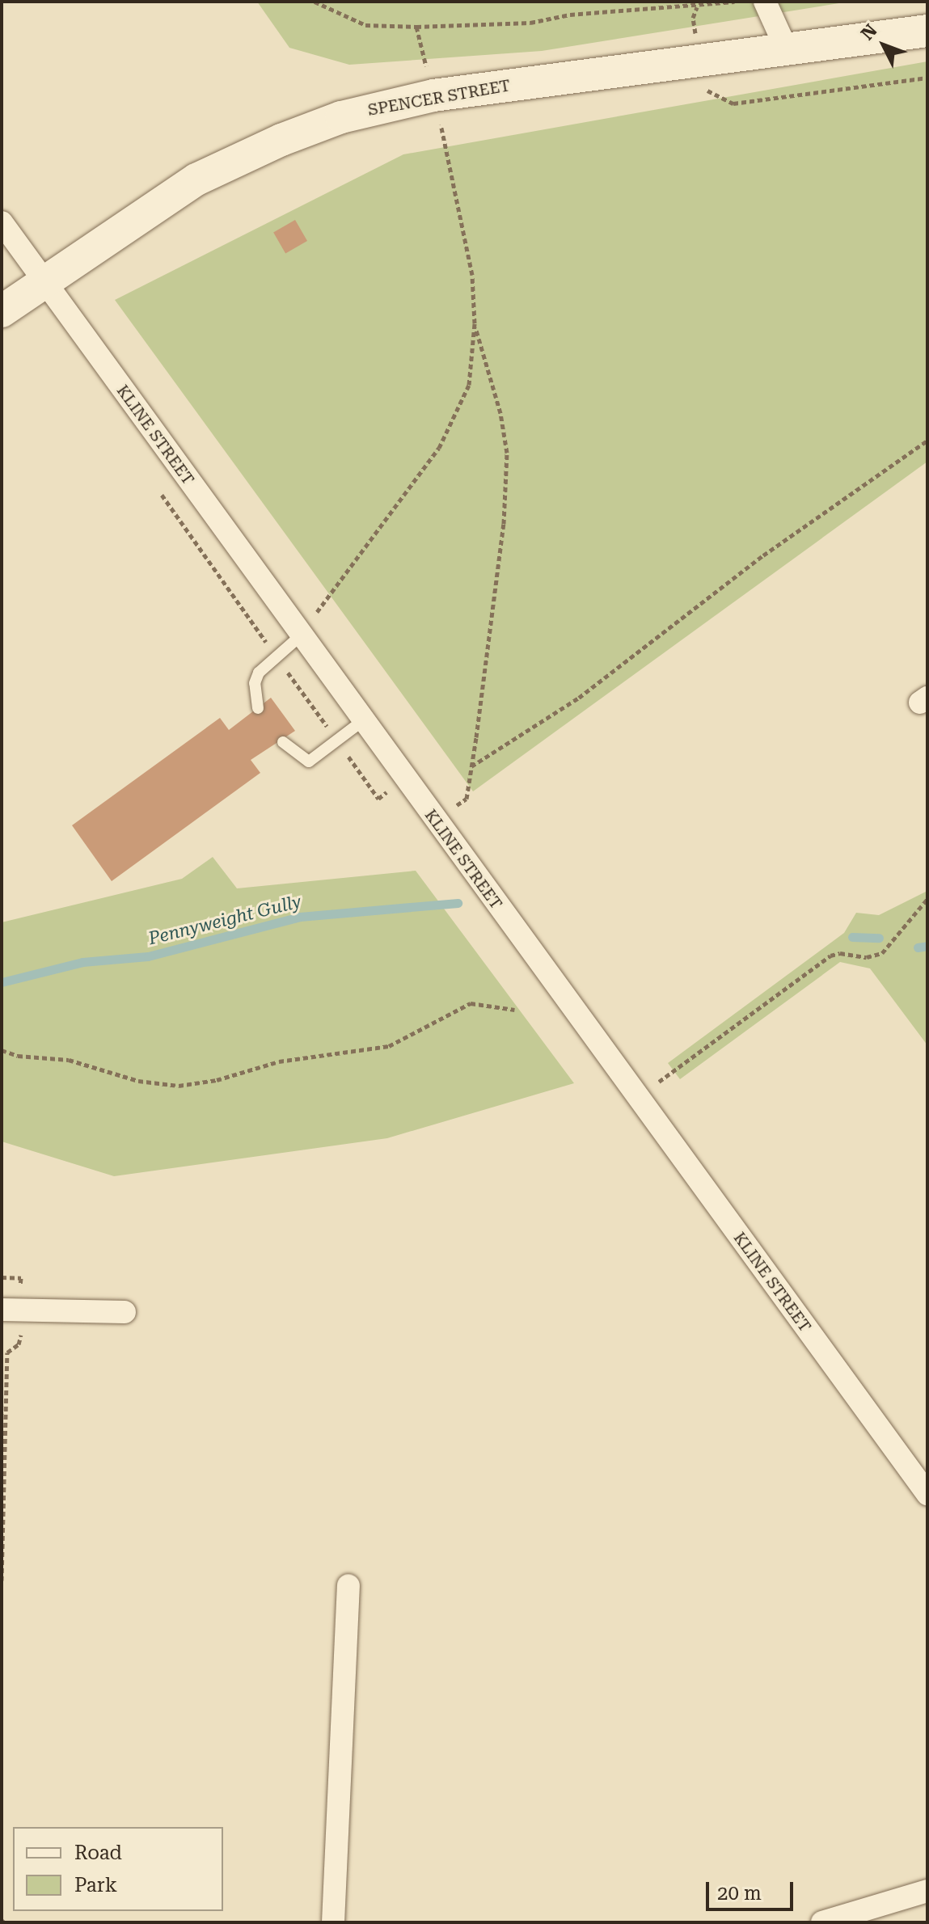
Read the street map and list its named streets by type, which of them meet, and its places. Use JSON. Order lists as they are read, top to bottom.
{
  "streets": {
    "street": ["SPENCER STREET", "KLINE STREET"]
  },
  "crossings": [
    ["SPENCER STREET", "KLINE STREET"]
  ],
  "water": ["Pennyweight Gully"],
  "legend": ["Road", "Park"],
  "scale_bar": "20 m",
  "north": "top left"
}
